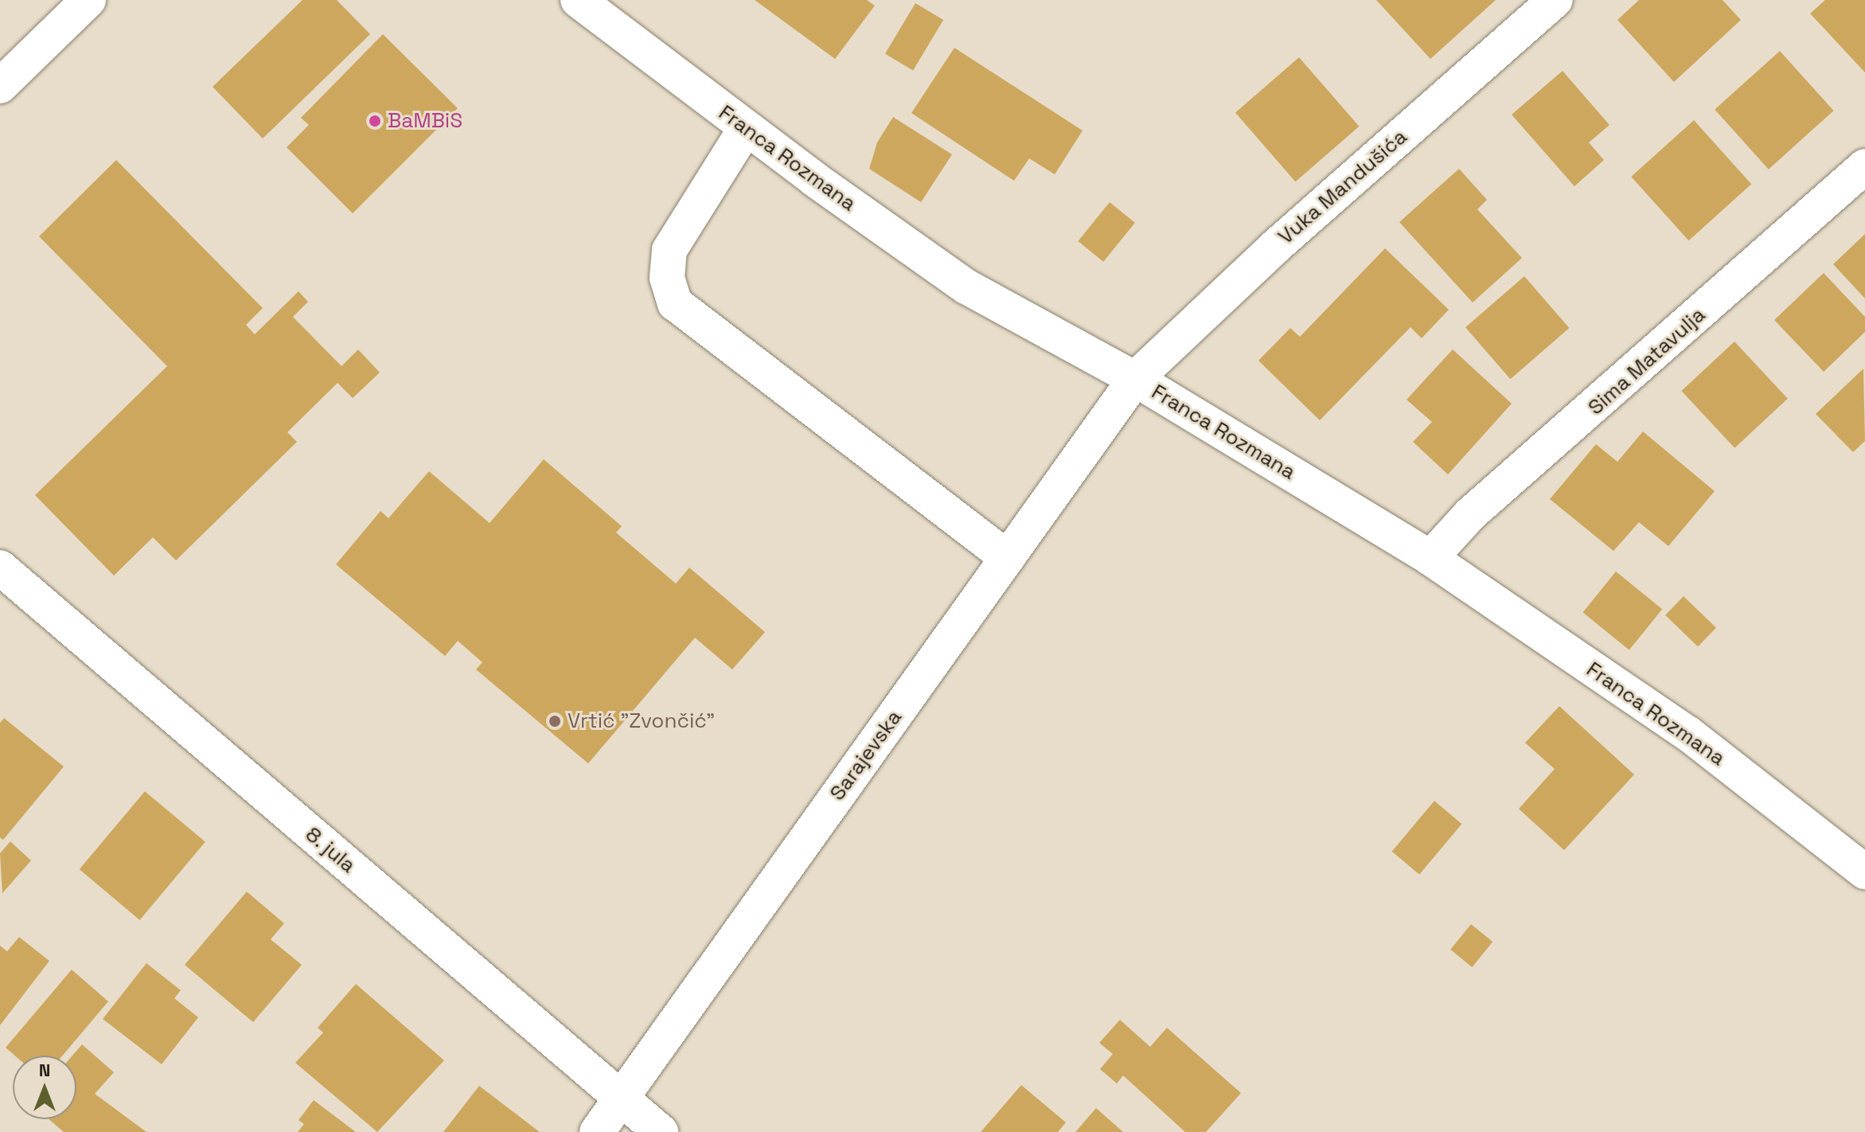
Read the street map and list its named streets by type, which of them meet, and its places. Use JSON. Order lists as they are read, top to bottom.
{
  "streets": {
    "street": [
      "Franca Rozmana",
      "Vuka Mandušića",
      "Sima Matavulja",
      "Sarajevska",
      "8. jula"
    ]
  },
  "crossings": [
    ["Franca Rozmana", "Vuka Mandušića"],
    ["Franca Rozmana", "Sima Matavulja"],
    ["Franca Rozmana", "Sarajevska"],
    ["Vuka Mandušića", "Sarajevska"],
    ["Sarajevska", "8. jula"]
  ],
  "places": ["BaMBiS", "Vrtić \"Zvončić\""],
  "north": "top"
}
